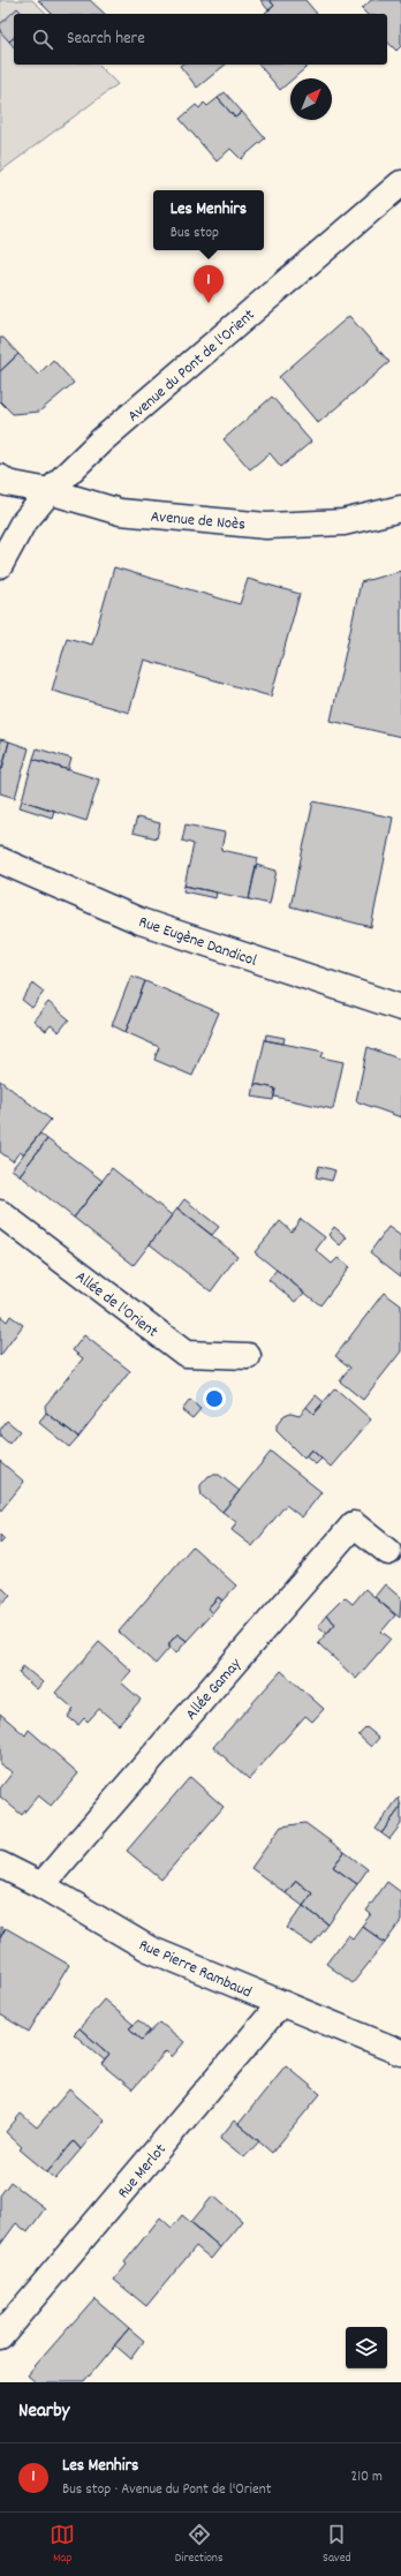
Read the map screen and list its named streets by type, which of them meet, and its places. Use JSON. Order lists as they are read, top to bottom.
{
  "streets": {
    "street": [
      "Avenue du Pont de l'Orient",
      "Avenue de Noès",
      "Rue Eugène Dandicol",
      "Allée de l'Orient",
      "Allée Gamay",
      "Rue Pierre Rambaud",
      "Rue Merlot"
    ]
  },
  "crossings": [
    ["Avenue du Pont de l'Orient", "Avenue de Noès"],
    ["Allée Gamay", "Rue Pierre Rambaud"],
    ["Rue Pierre Rambaud", "Rue Merlot"]
  ],
  "north": "top right",
  "page": {
    "search": "Search here",
    "popup": ["Les Menhirs", "Bus stop"],
    "pins": "1",
    "heading": "Nearby",
    "list": [
      {
        "mark": "1",
        "name": "Les Menhirs",
        "note": "Bus stop · Avenue du Pont de l'Orient",
        "value": "210 m"
      }
    ],
    "nav": ["Map", "Directions", "Saved"]
  }
}
